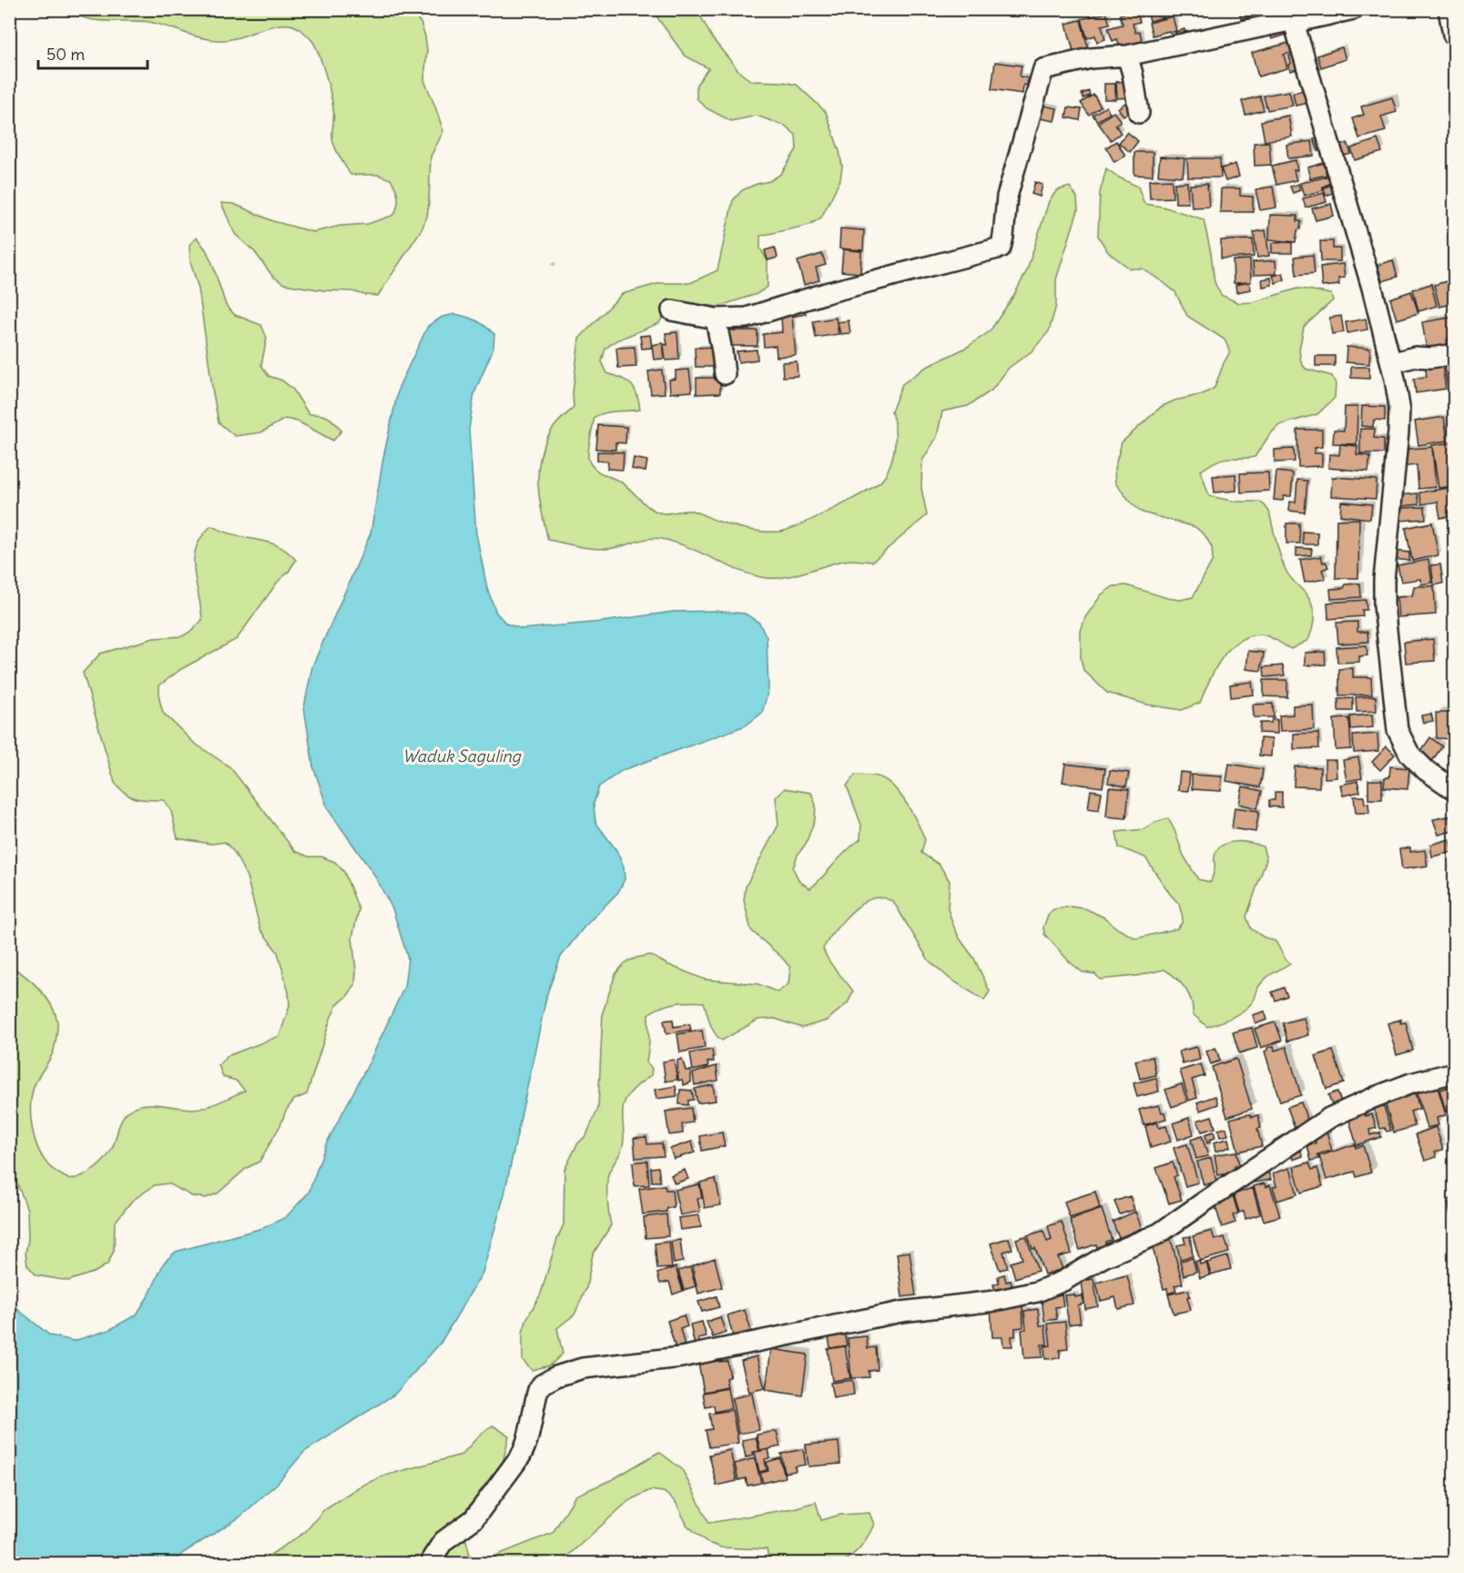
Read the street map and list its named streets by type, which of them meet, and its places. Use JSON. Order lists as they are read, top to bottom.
{
  "water": ["Waduk Saguling"],
  "scale_bar": "50 m"
}
